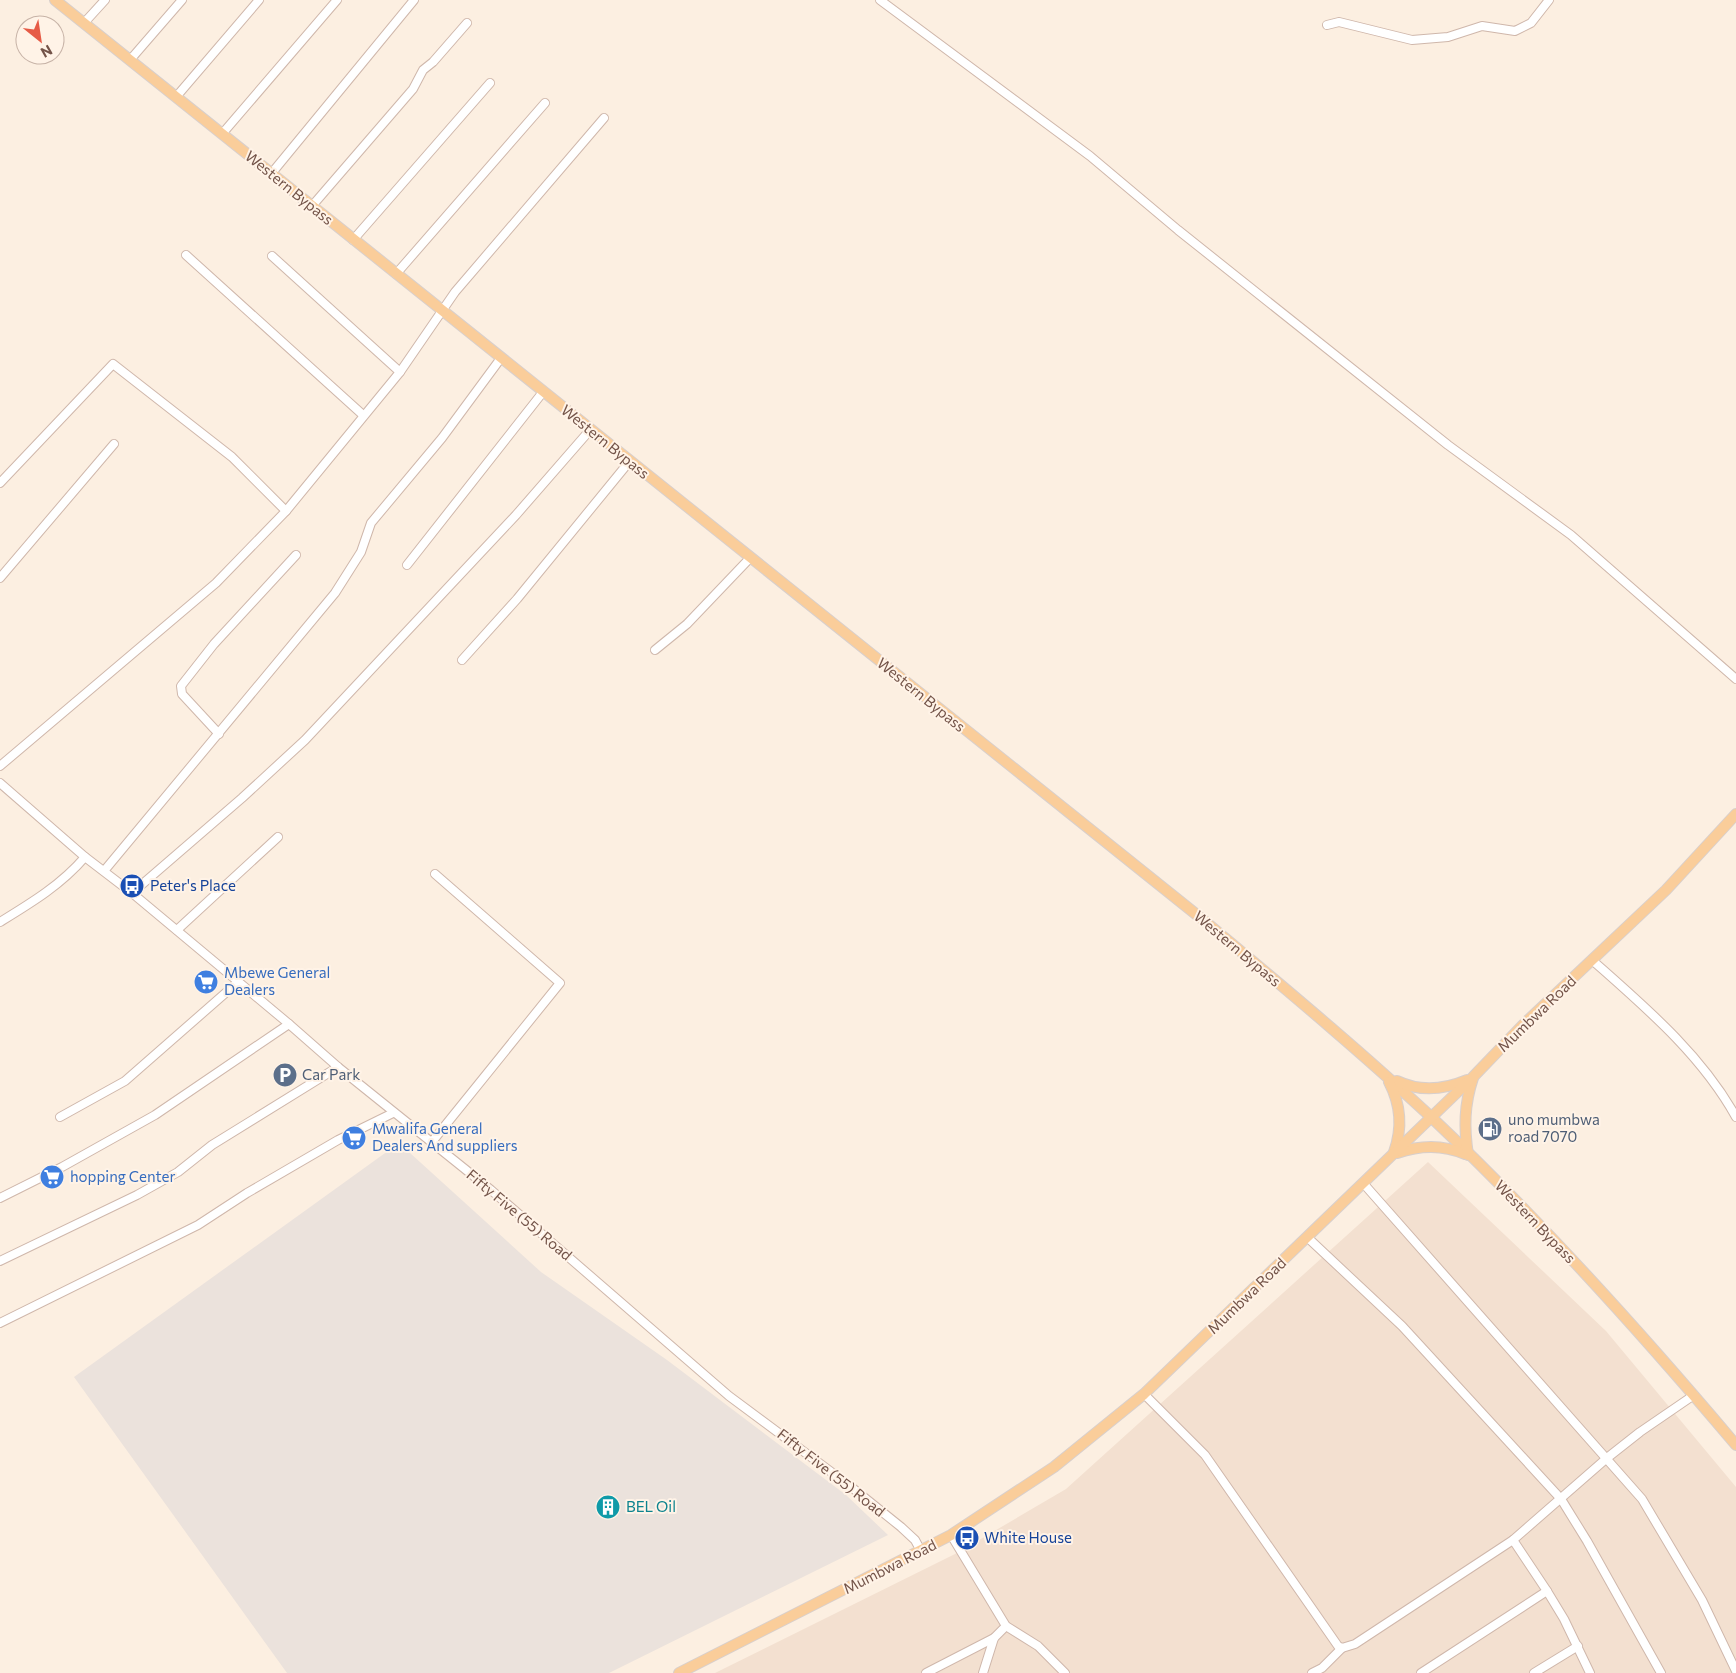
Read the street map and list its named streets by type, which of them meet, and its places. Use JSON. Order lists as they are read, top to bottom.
{
  "streets": {
    "main road": ["Western Bypass", "Mumbwa Road"],
    "street": ["Fifty Five (55) Road"]
  },
  "crossings": [
    ["Western Bypass", "Mumbwa Road"],
    ["Mumbwa Road", "Fifty Five (55) Road"]
  ],
  "places": {
    "bus stop": ["Peter's Place", "White House"],
    "supermarket": ["Mbewe General Dealers", "Mwalifa General Dealers And suppliers", "hopping Center"],
    "parking": ["Car Park"],
    "fuel station": ["uno mumbwa road 7070"],
    "building": ["BEL Oil"]
  },
  "north": "bottom right"
}
